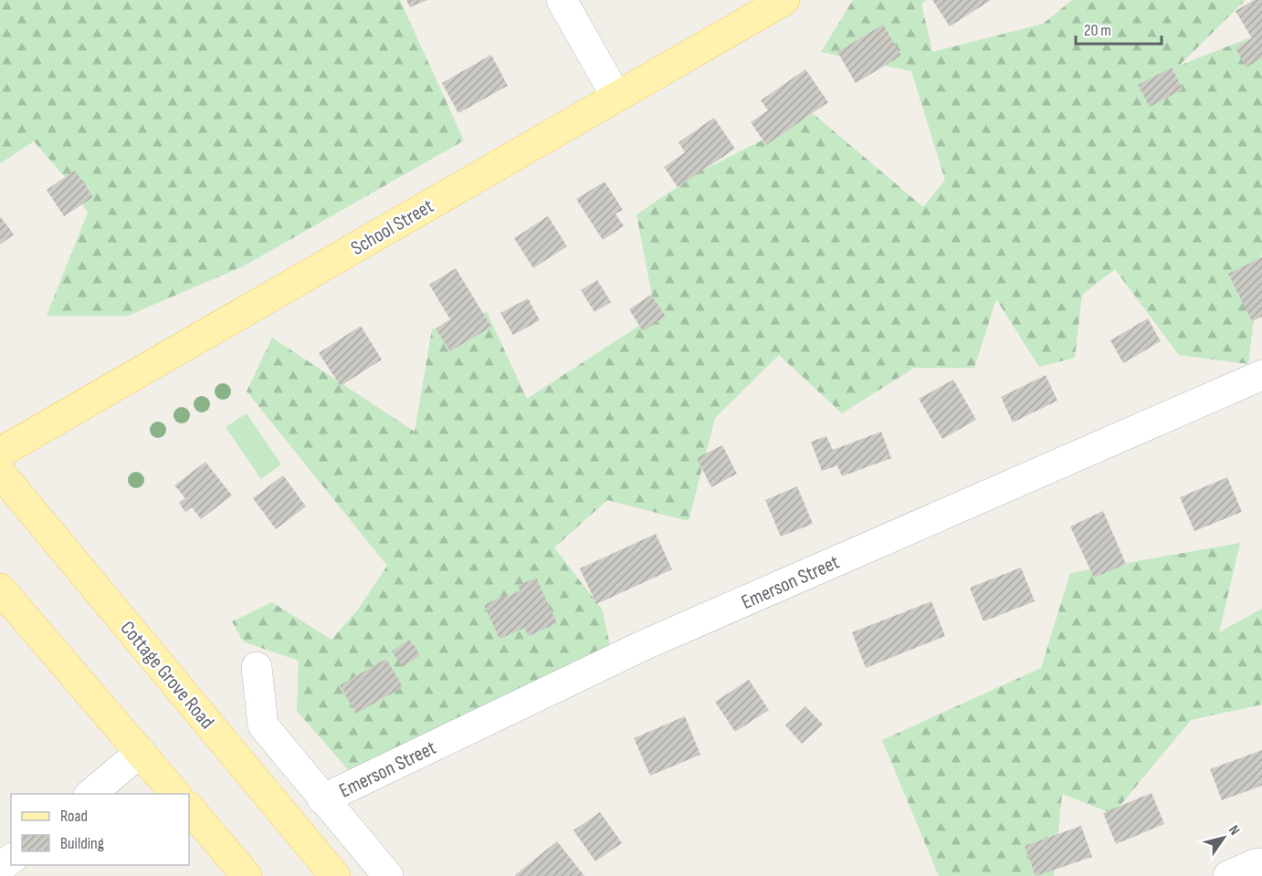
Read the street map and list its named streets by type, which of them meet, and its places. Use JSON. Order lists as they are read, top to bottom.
{
  "streets": {
    "main road": ["School Street", "Cottage Grove Road"],
    "street": ["Emerson Street"]
  },
  "legend": ["Road", "Building"],
  "scale_bar": "20 m",
  "north": "top right"
}
